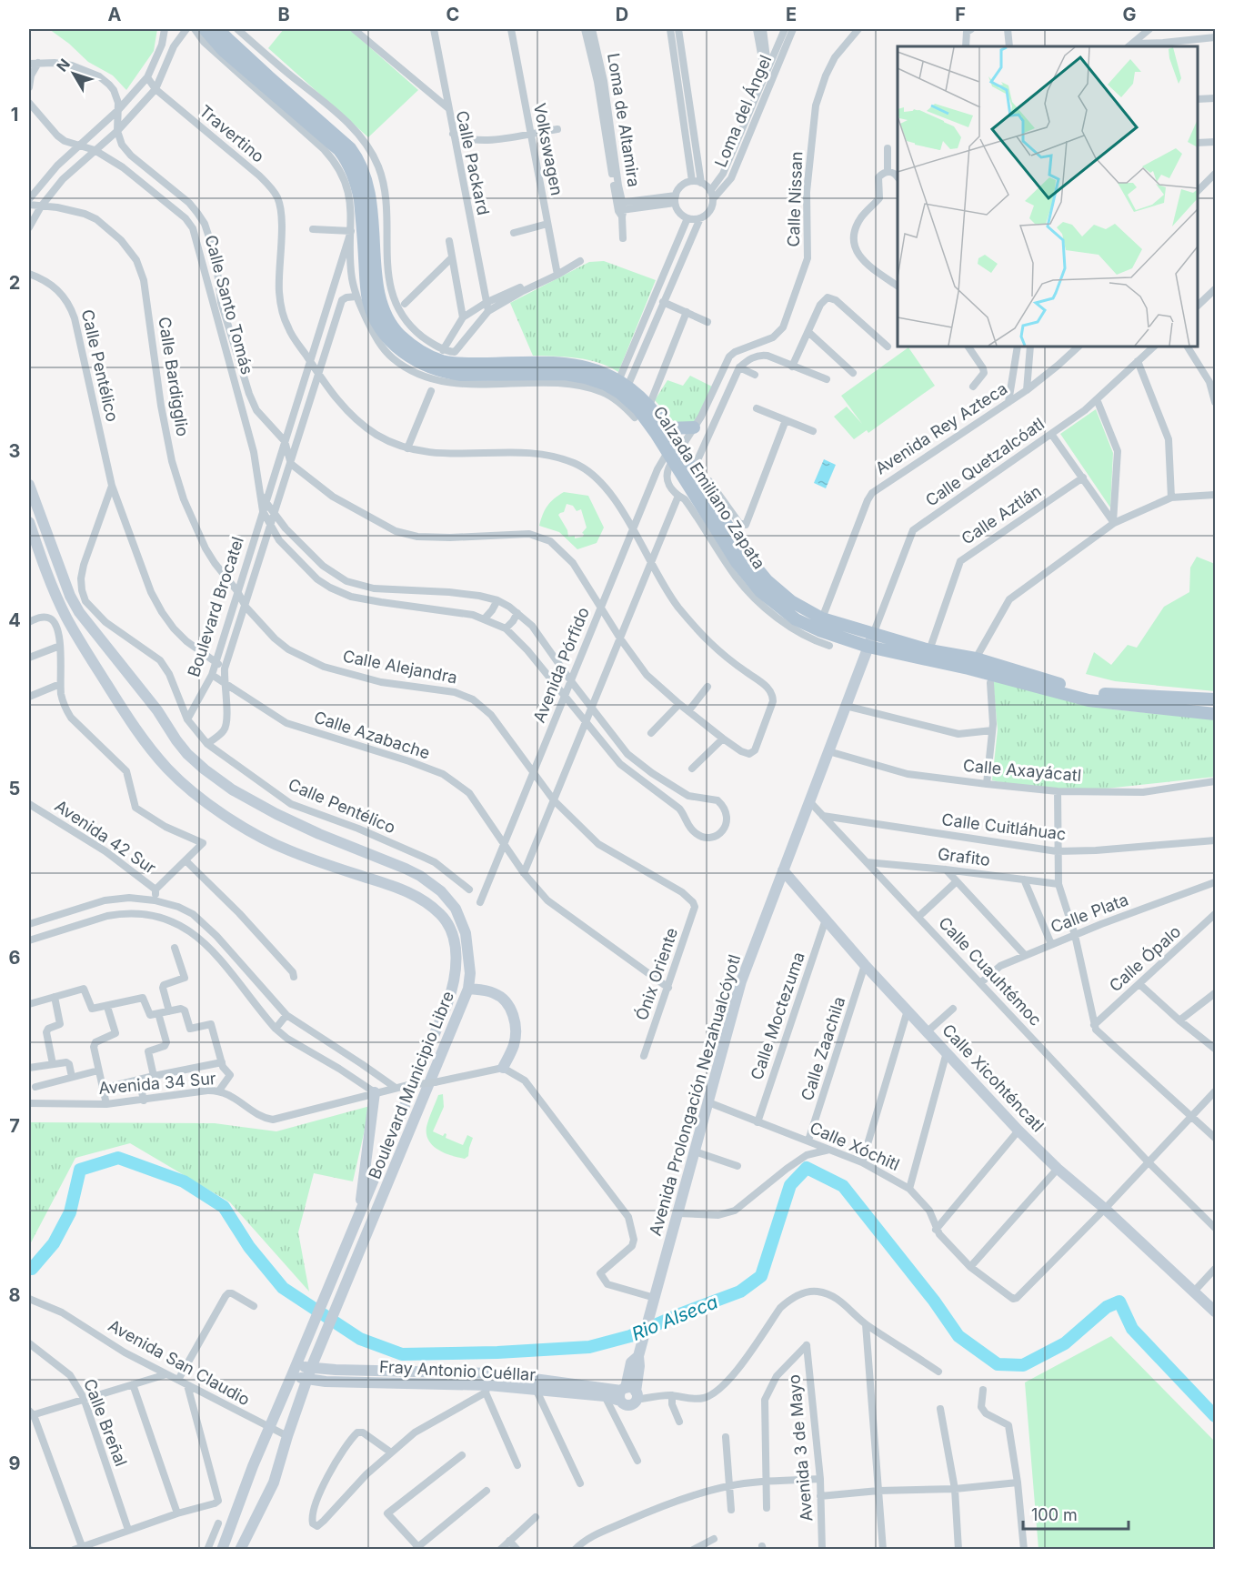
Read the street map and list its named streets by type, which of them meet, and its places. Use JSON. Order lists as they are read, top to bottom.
{
  "streets": {
    "main road": [
      "Calzada Emiliano Zapata",
      "Calle Xicohténcatl",
      "Boulevard Municipio Libre",
      "Avenida Prolongación Nezahualcóyotl",
      "Fray Antonio Cuéllar"
    ],
    "street": [
      "Loma del Ángel",
      "Loma de Altamira",
      "Travertino",
      "Volkswagen",
      "Calle Packard",
      "Calle Nissan",
      "Calle Santo Tomás",
      "Calle Pentélico",
      "Calle Bardigglio",
      "Avenida Rey Azteca",
      "Calle Quetzalcóatl",
      "Calle Aztlán",
      "Boulevard Brocatel",
      "Avenida Pórfido",
      "Calle Alejandra",
      "Calle Azabache",
      "Calle Axayácatl",
      "Calle Cuitláhuac",
      "Avenida 42 Sur",
      "Grafito",
      "Calle Plata",
      "Calle Ópalo",
      "Calle Cuauhtémoc",
      "Ónix Oriente",
      "Calle Moctezuma",
      "Calle Zaachila",
      "Avenida 34 Sur",
      "Calle Xóchitl",
      "Avenida San Claudio",
      "Calle Breñal",
      "Avenida 3 de Mayo"
    ]
  },
  "crossings": [
    ["Travertino", "Boulevard Brocatel"],
    ["Travertino", "Avenida Pórfido"],
    ["Volkswagen", "Calle Packard"],
    ["Calle Nissan", "Calzada Emiliano Zapata"],
    ["Calle Nissan", "Avenida Pórfido"],
    ["Calle Santo Tomás", "Boulevard Brocatel"],
    ["Calle Pentélico", "Boulevard Brocatel"],
    ["Calle Bardigglio", "Boulevard Brocatel"],
    ["Calle Bardigglio", "Calle Alejandra"],
    ["Avenida Rey Azteca", "Calzada Emiliano Zapata"],
    ["Calle Quetzalcóatl", "Calzada Emiliano Zapata"],
    ["Calle Quetzalcóatl", "Avenida Prolongación Nezahualcóyotl"],
    ["Calzada Emiliano Zapata", "Calle Aztlán"],
    ["Calzada Emiliano Zapata", "Avenida Pórfido"],
    ["Calzada Emiliano Zapata", "Avenida Prolongación Nezahualcóyotl"],
    ["Boulevard Brocatel", "Calle Alejandra"],
    ["Boulevard Brocatel", "Calle Azabache"],
    ["Avenida Pórfido", "Calle Alejandra"],
    ["Avenida Pórfido", "Calle Azabache"],
    ["Calle Alejandra", "Ónix Oriente"],
    ["Calle Azabache", "Ónix Oriente"],
    ["Calle Axayácatl", "Avenida Prolongación Nezahualcóyotl"],
    ["Calle Cuitláhuac", "Calle Cuauhtémoc"],
    ["Grafito", "Calle Cuauhtémoc"],
    ["Calle Plata", "Calle Cuauhtémoc"],
    ["Calle Cuauhtémoc", "Avenida Prolongación Nezahualcóyotl"],
    ["Calle Moctezuma", "Calle Xicohténcatl"],
    ["Calle Moctezuma", "Calle Xóchitl"],
    ["Calle Zaachila", "Calle Xicohténcatl"],
    ["Calle Zaachila", "Calle Xóchitl"],
    ["Calle Xicohténcatl", "Avenida Prolongación Nezahualcóyotl"],
    ["Calle Xicohténcatl", "Calle Xóchitl"],
    ["Boulevard Municipio Libre", "Avenida San Claudio"],
    ["Boulevard Municipio Libre", "Fray Antonio Cuéllar"],
    ["Avenida Prolongación Nezahualcóyotl", "Calle Xóchitl"],
    ["Avenida Prolongación Nezahualcóyotl", "Fray Antonio Cuéllar"]
  ],
  "water": ["Rio Alseca"],
  "scale_bar": "100 m",
  "north": "top left",
  "grid": {
    "columns": [
      "A",
      "B",
      "C",
      "D",
      "E",
      "F",
      "G"
    ],
    "rows": [
      "1",
      "2",
      "3",
      "4",
      "5",
      "6",
      "7",
      "8",
      "9"
    ]
  }
}
